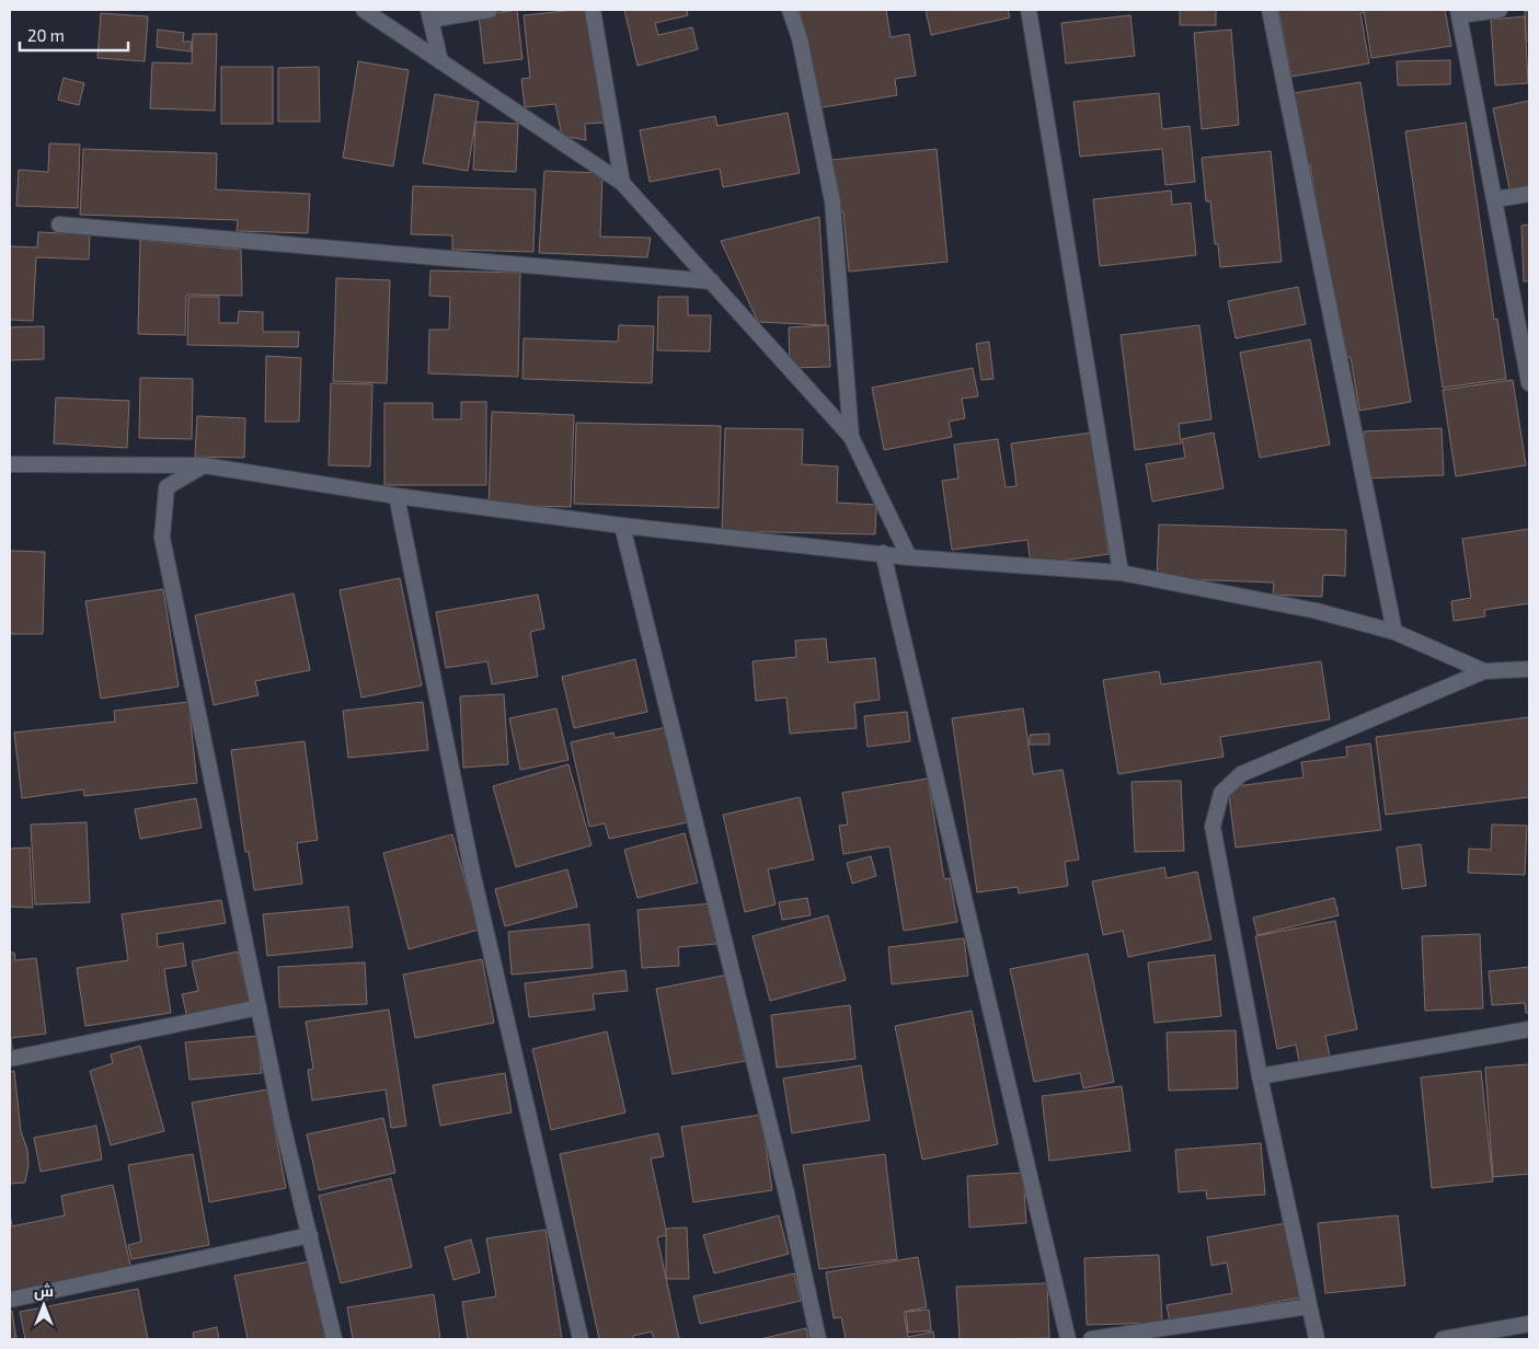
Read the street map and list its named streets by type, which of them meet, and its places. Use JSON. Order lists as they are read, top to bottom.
{
  "scale_bar": "20 m",
  "north": "top"
}
